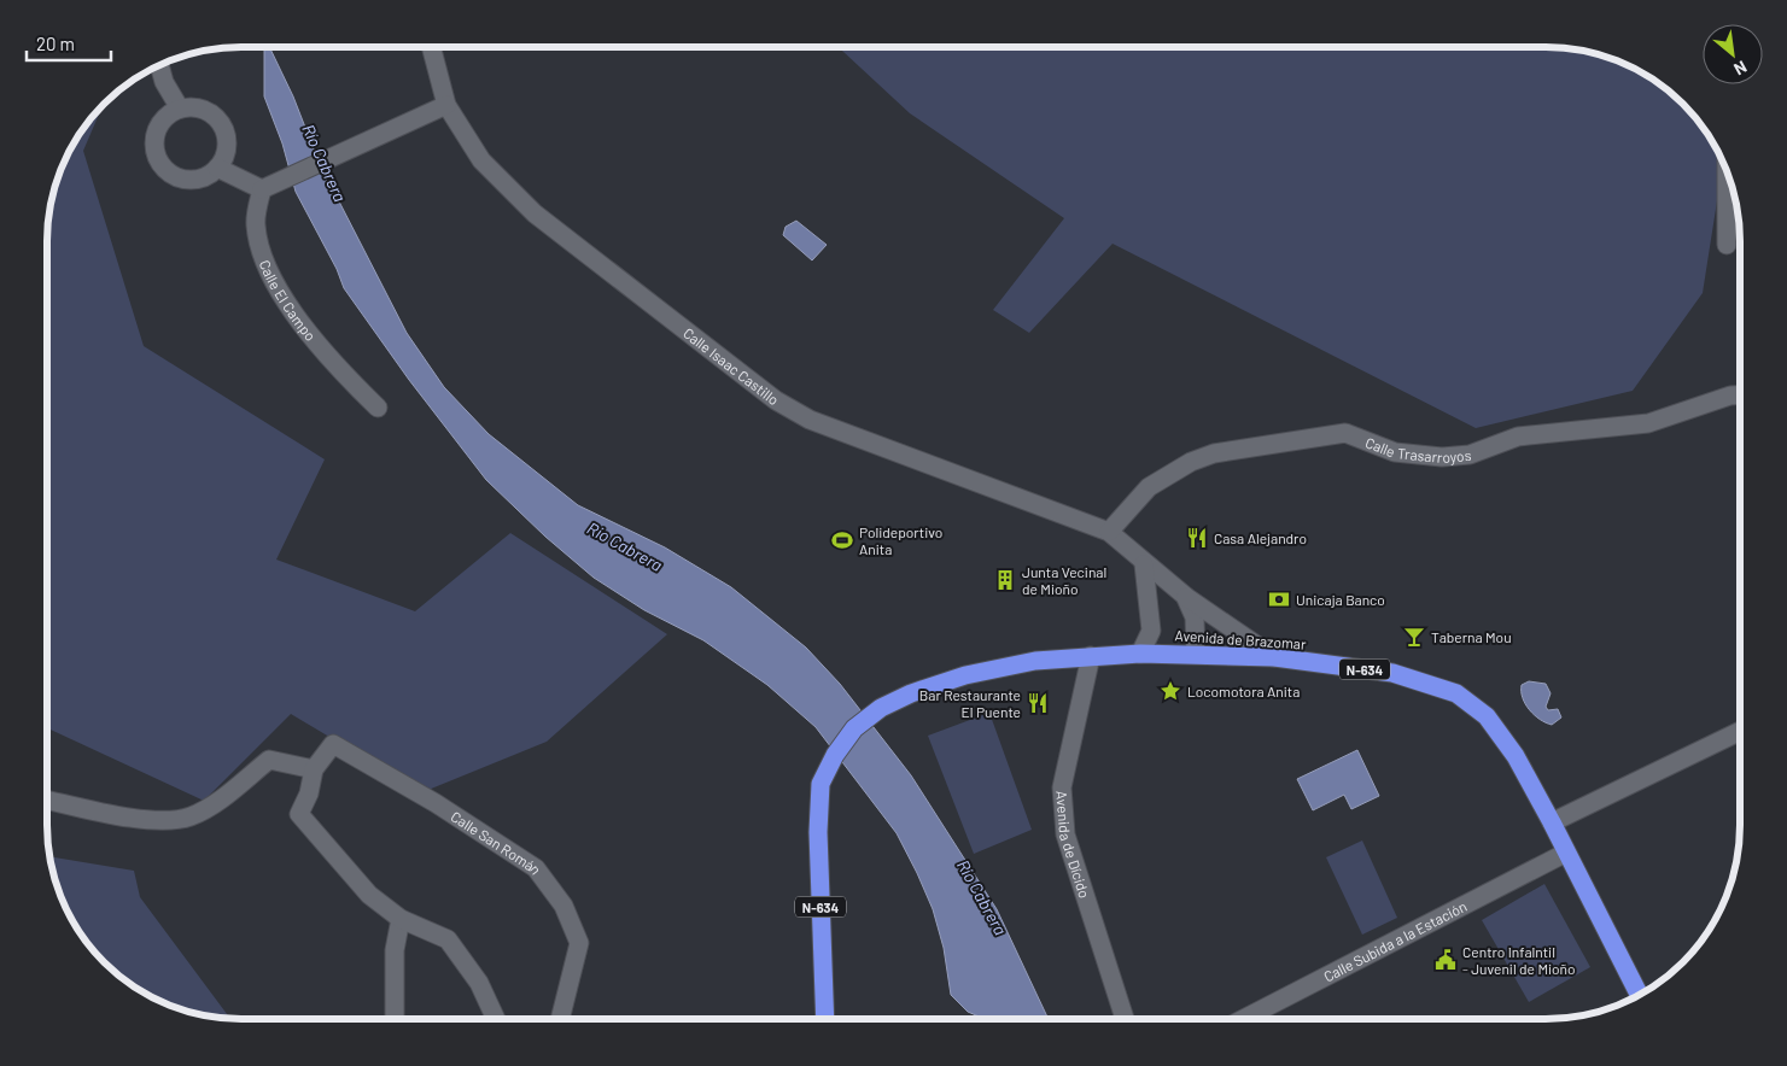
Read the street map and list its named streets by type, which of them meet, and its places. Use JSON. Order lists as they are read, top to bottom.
{
  "streets": {
    "highway": ["Avenida de Brazomar", "N-634"],
    "street": [
      "Calle El Campo",
      "Calle Isaac Castillo",
      "Calle Trasarroyos",
      "Calle San Román",
      "Avenida de Dícido",
      "Calle Subida a la Estación"
    ]
  },
  "crossings": [
    ["Calle Isaac Castillo", "Calle Trasarroyos"],
    ["Avenida de Brazomar", "Avenida de Dícido"],
    ["Avenida de Brazomar", "Calle Subida a la Estación"]
  ],
  "water": ["Río Cabrera"],
  "places": {
    "restaurant": ["Casa Alejandro", "Bar Restaurante El Puente"],
    "sports": ["Polideportivo Anita"],
    "building": ["Junta Vecinal de Mioño"],
    "bank": ["Unicaja Banco"],
    "bar": ["Taberna Mou"],
    "place": ["Locomotora Anita"],
    "public building": ["Centro Infalntil - Juvenil de Mioño"]
  },
  "scale_bar": "20 m",
  "north": "bottom right"
}
